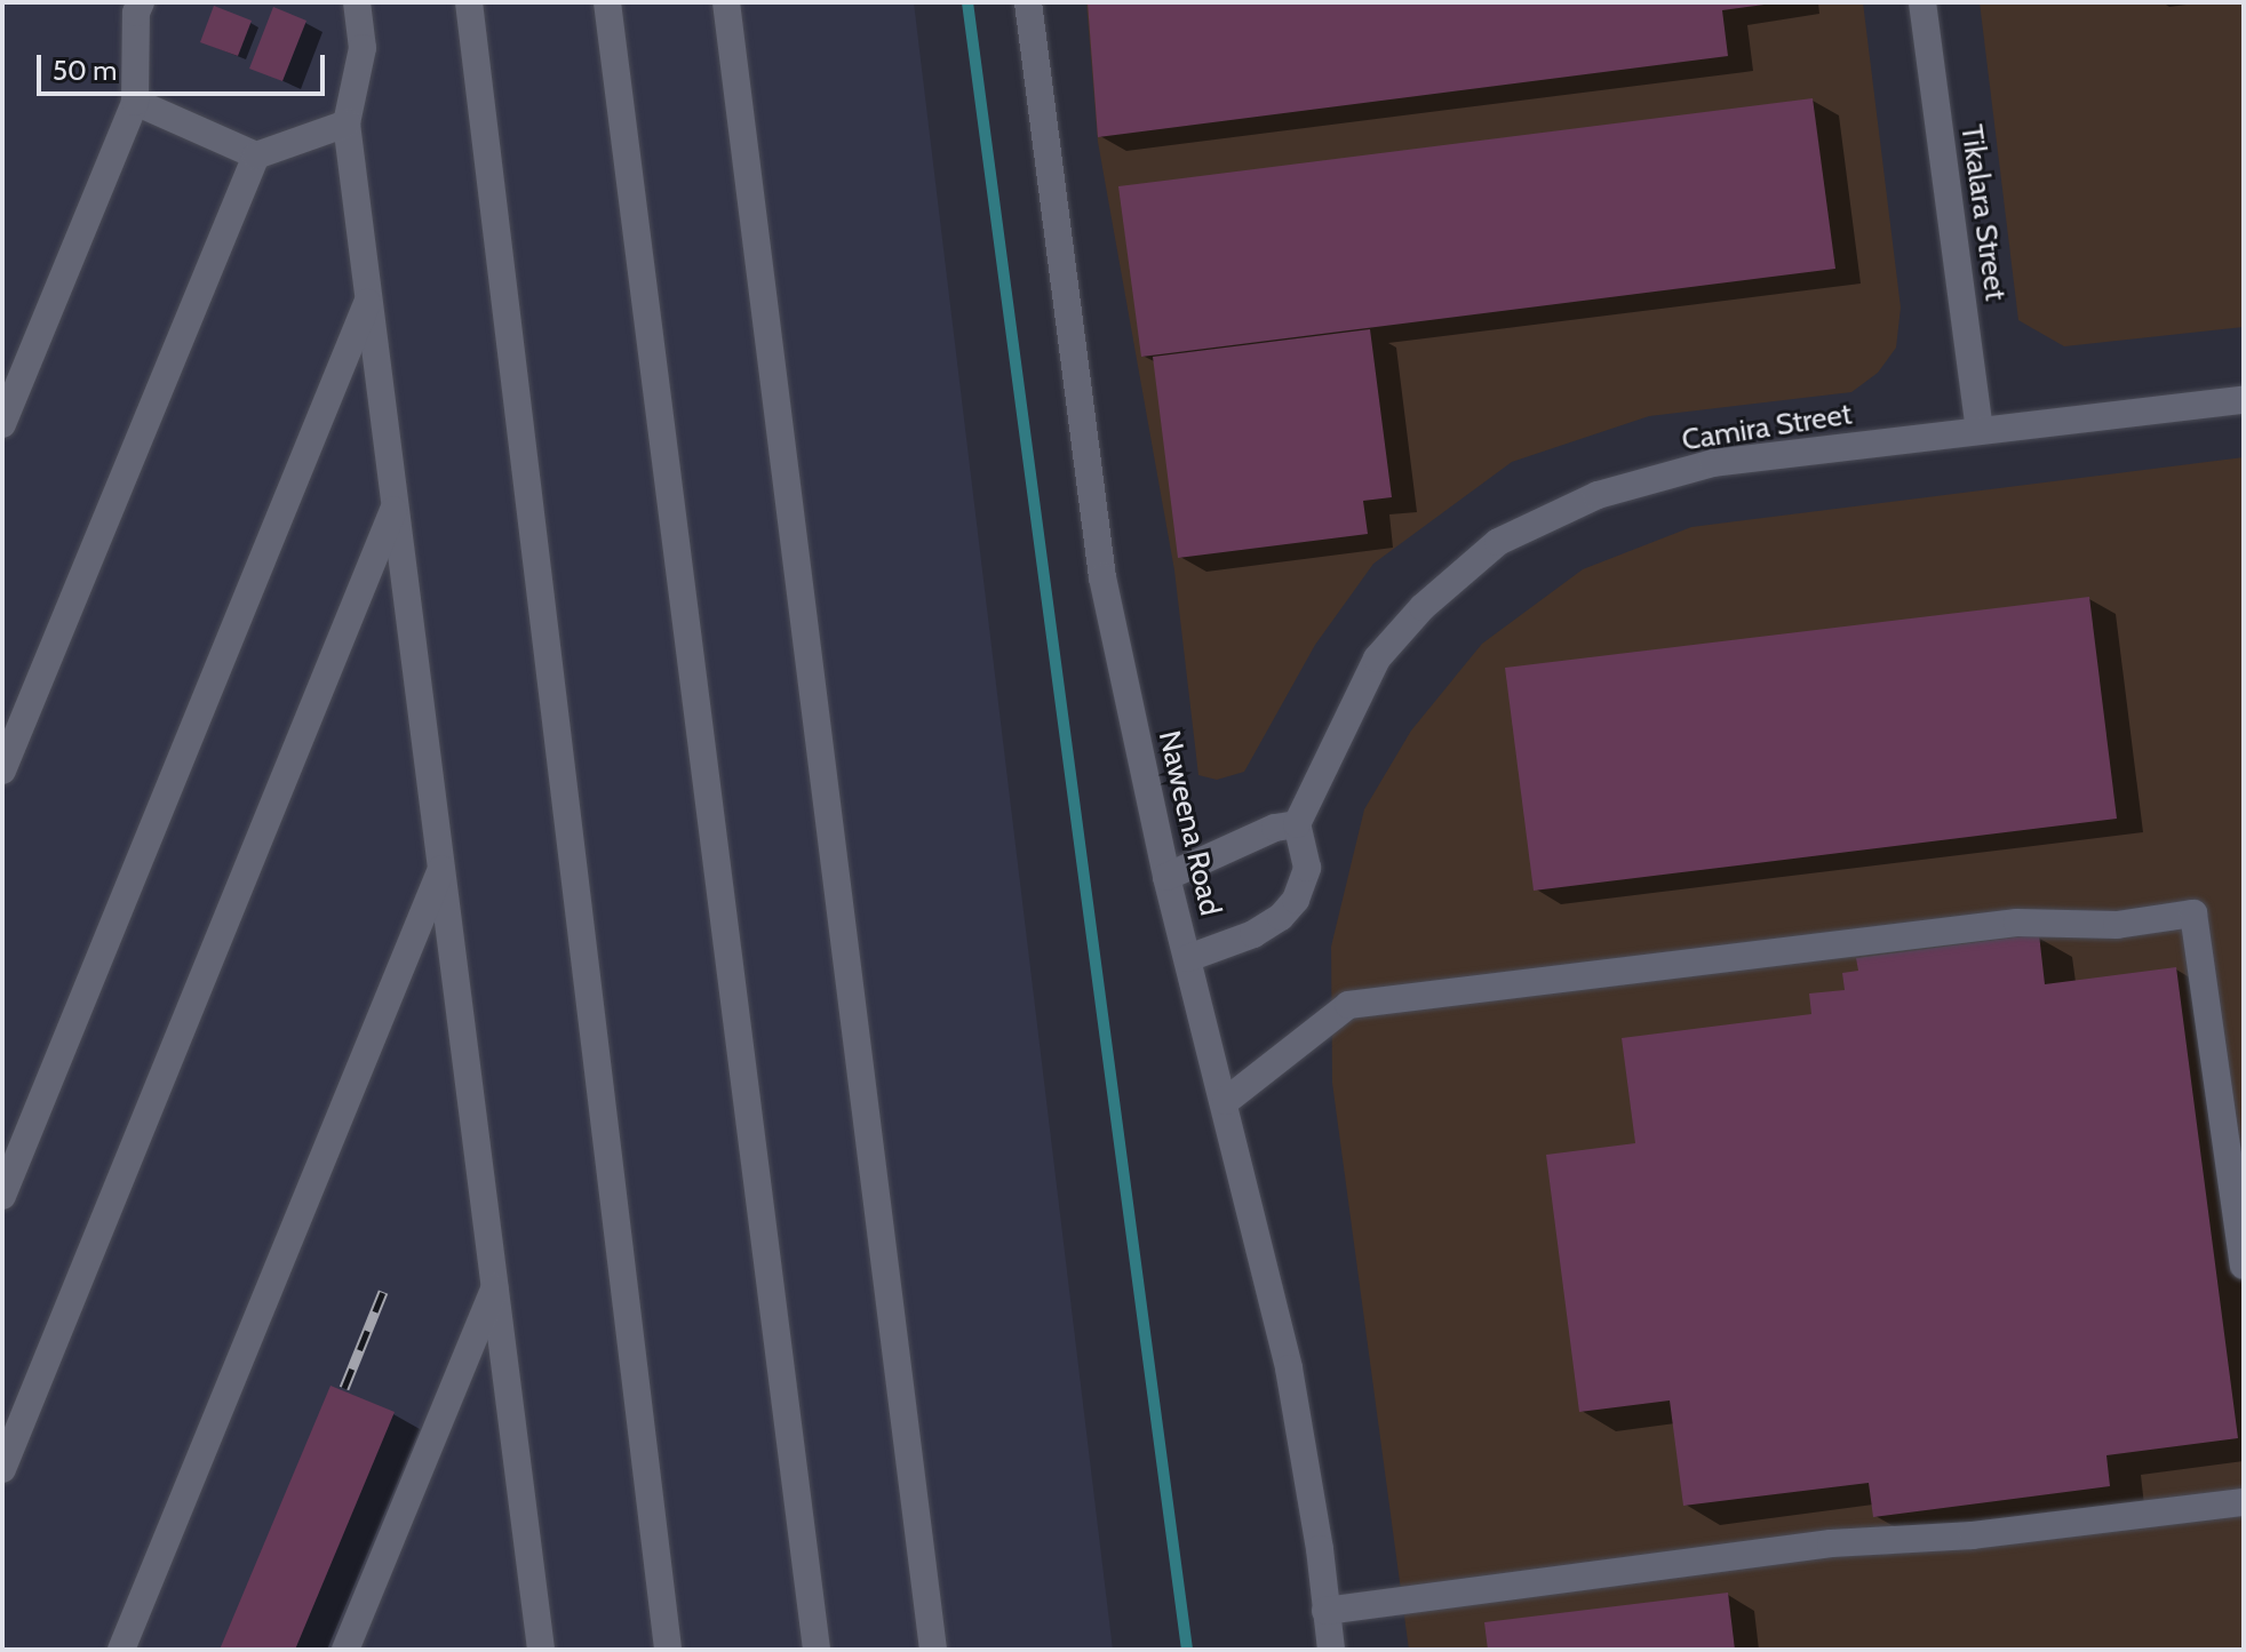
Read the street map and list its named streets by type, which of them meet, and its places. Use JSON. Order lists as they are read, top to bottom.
{
  "streets": {
    "street": ["Tikalara Street", "Camira Street", "Naweena Road"]
  },
  "crossings": [
    ["Tikalara Street", "Camira Street"]
  ],
  "scale_bar": "50 m"
}
